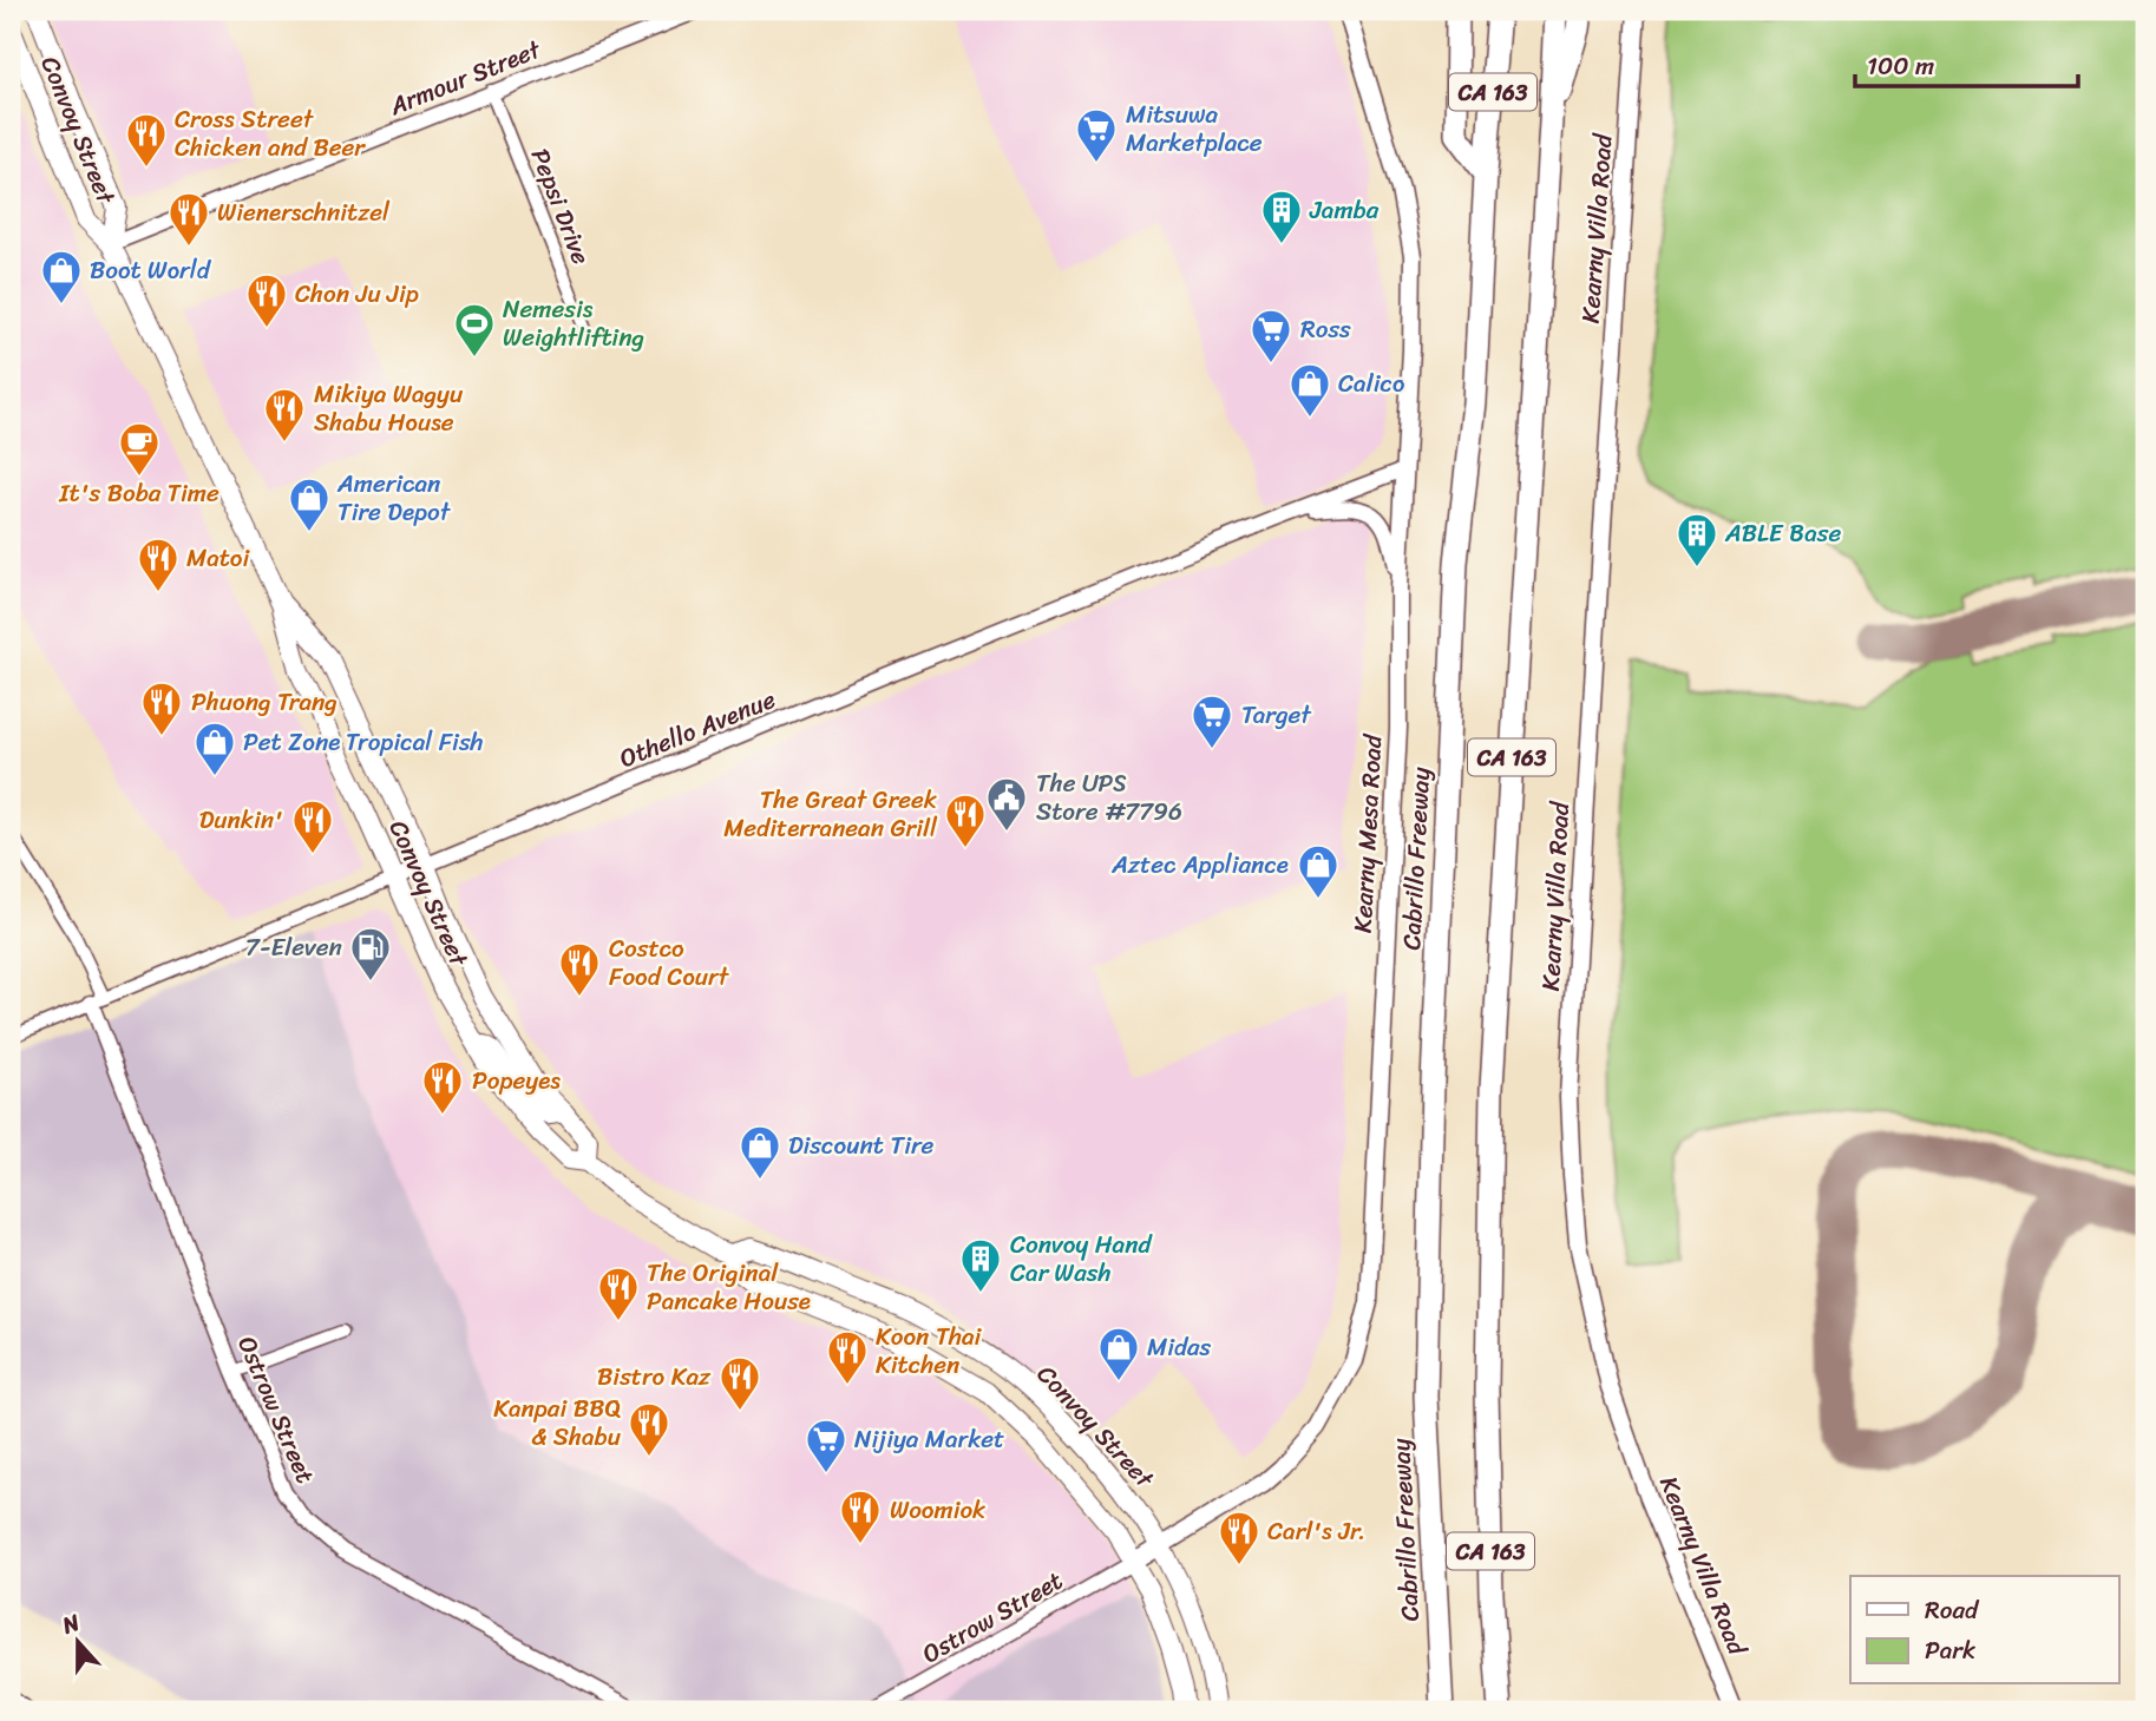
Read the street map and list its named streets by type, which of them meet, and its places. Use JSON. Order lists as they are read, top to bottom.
{
  "streets": {
    "highway": ["CA 163", "Cabrillo Freeway"],
    "main road": ["Convoy Street", "Kearny Villa Road", "Kearny Mesa Road"],
    "street": [
      "Armour Street",
      "Pepsi Drive",
      "Othello Avenue",
      "Ostrow Street"
    ]
  },
  "crossings": [
    ["Armour Street", "Convoy Street"],
    ["Armour Street", "Pepsi Drive"],
    ["Convoy Street", "Othello Avenue"],
    ["Convoy Street", "Kearny Mesa Road"],
    ["Convoy Street", "Ostrow Street"],
    ["Othello Avenue", "Kearny Mesa Road"],
    ["Othello Avenue", "Ostrow Street"],
    ["Kearny Mesa Road", "Ostrow Street"]
  ],
  "places": {
    "supermarket": [
      "Mitsuwa Marketplace",
      "Ross",
      "Target",
      "Nijiya Market"
    ],
    "restaurant": [
      "Cross Street Chicken and Beer",
      "Wienerschnitzel",
      "Chon Ju Jip",
      "Mikiya Wagyu Shabu House",
      "Matoi",
      "Phuong Trang",
      "The Great Greek Mediterranean Grill",
      "Dunkin'",
      "Costco Food Court",
      "Popeyes",
      "The Original Pancake House",
      "Koon Thai Kitchen",
      "Bistro Kaz",
      "Kanpai BBQ & Shabu",
      "Woomiok",
      "Carl's Jr."
    ],
    "building": ["Jamba", "ABLE Base", "Convoy Hand Car Wash"],
    "shop": [
      "Boot World",
      "Calico",
      "American Tire Depot",
      "Pet Zone Tropical Fish",
      "Aztec Appliance",
      "Discount Tire",
      "Midas"
    ],
    "sports": ["Nemesis Weightlifting"],
    "cafe": ["It's Boba Time"],
    "public building": ["The UPS Store #7796"],
    "fuel station": ["7-Eleven"]
  },
  "legend": ["Road", "Park"],
  "scale_bar": "100 m",
  "north": "top"
}
